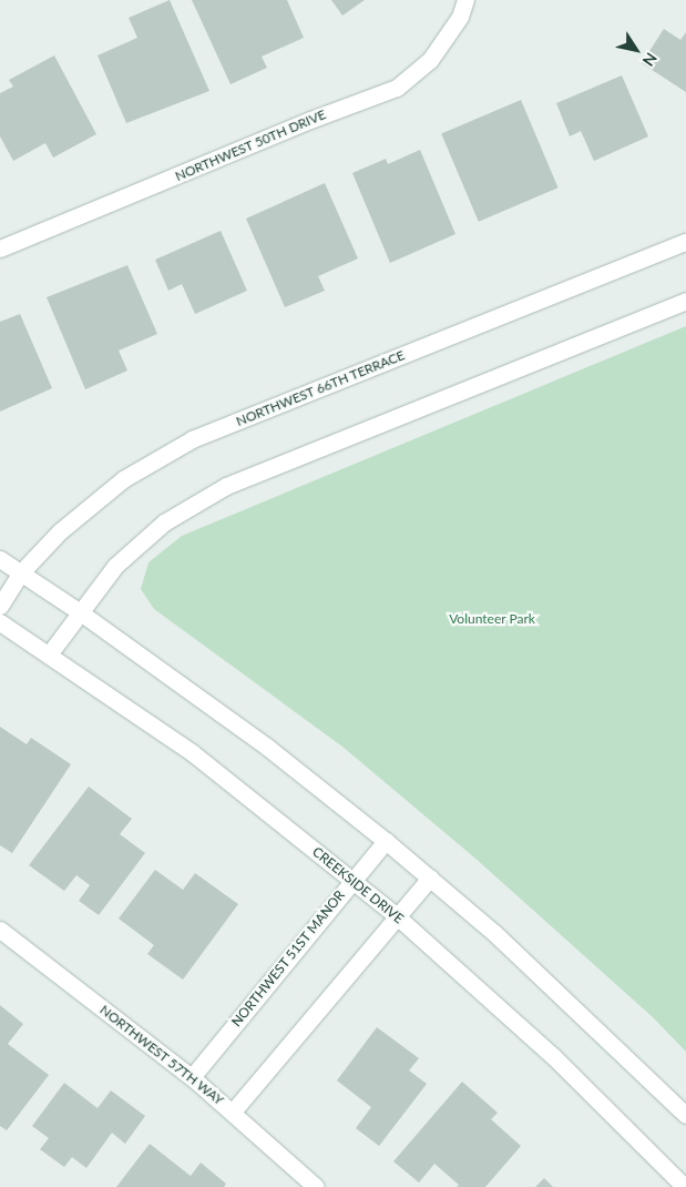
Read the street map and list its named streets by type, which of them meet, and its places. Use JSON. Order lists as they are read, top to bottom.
{
  "streets": {
    "street": [
      "NORTHWEST 50TH DRIVE",
      "NORTHWEST 66TH TERRACE",
      "CREEKSIDE DRIVE",
      "NORTHWEST 51ST MANOR",
      "NORTHWEST 57TH WAY"
    ]
  },
  "crossings": [
    ["CREEKSIDE DRIVE", "NORTHWEST 51ST MANOR"],
    ["NORTHWEST 51ST MANOR", "NORTHWEST 57TH WAY"]
  ],
  "parks": ["Volunteer Park"],
  "north": "bottom right"
}
